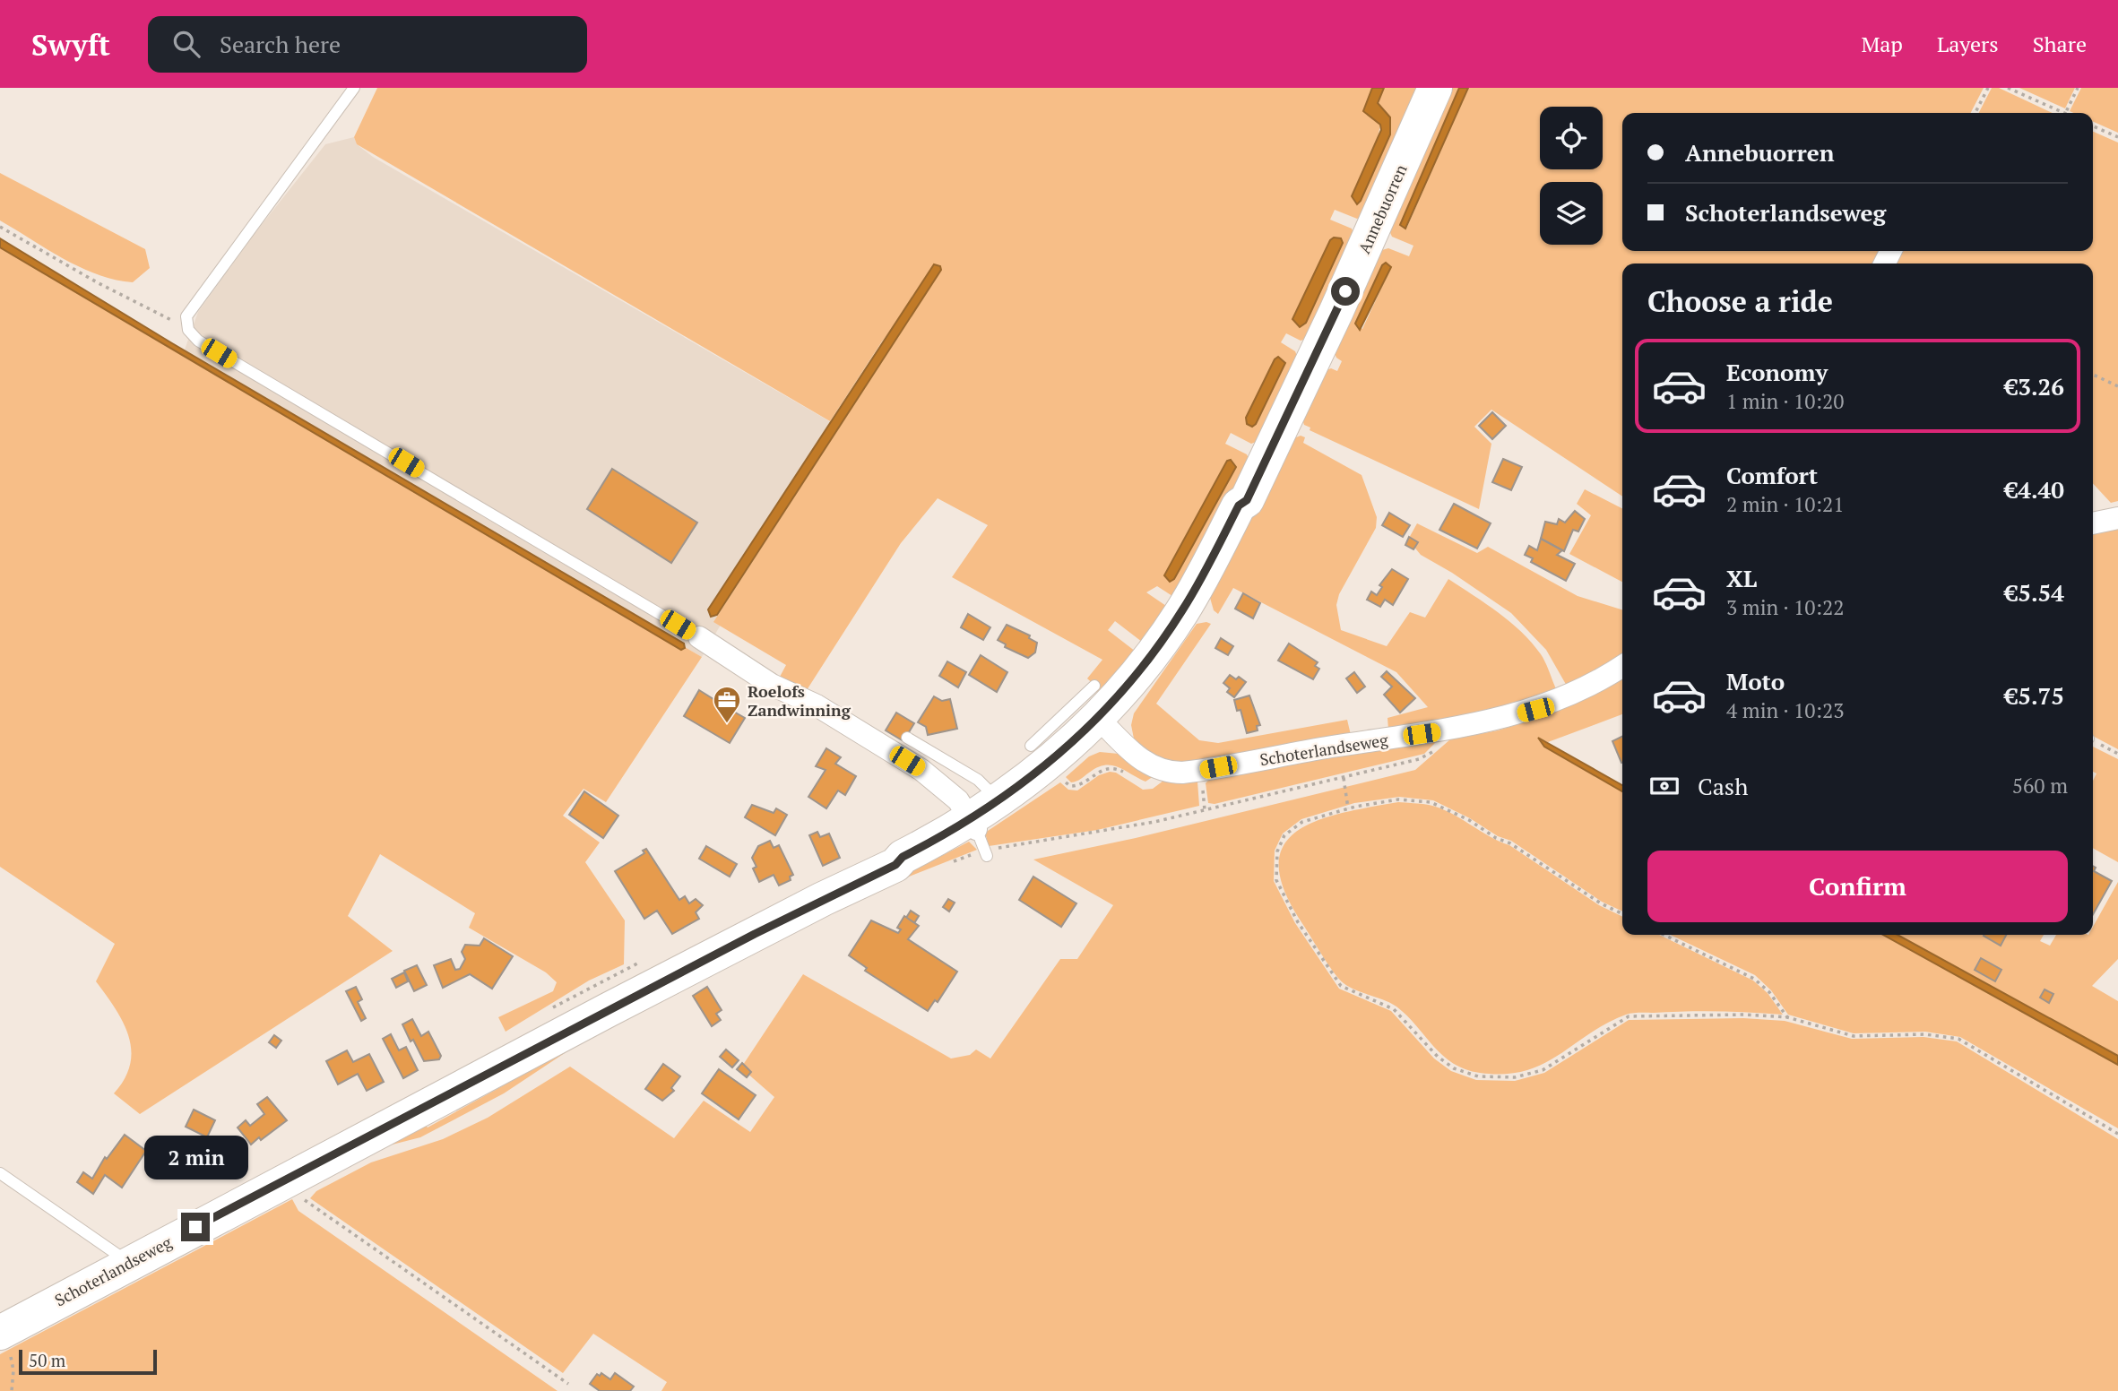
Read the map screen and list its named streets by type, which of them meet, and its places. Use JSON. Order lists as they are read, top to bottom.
{
  "streets": {
    "main road": ["Annebuorren", "Schoterlandseweg"]
  },
  "crossings": [
    ["Annebuorren", "Schoterlandseweg"]
  ],
  "places": {
    "office": ["Roelofs Zandwinning"]
  },
  "scale_bar": "50 m",
  "page": {
    "header": "Swyft",
    "search": "Search here",
    "nav": ["Map", "Layers", "Share"],
    "banner": ["Annebuorren", "Schoterlandseweg"],
    "heading": "Choose a ride",
    "list": [
      {
        "name": "Economy",
        "note": "1 min · 10:20",
        "value": "€3.26"
      },
      {
        "name": "Comfort",
        "note": "2 min · 10:21",
        "value": "€4.40"
      },
      {
        "name": "XL",
        "note": "3 min · 10:22",
        "value": "€5.54"
      },
      {
        "name": "Moto",
        "note": "4 min · 10:23",
        "value": "€5.75"
      }
    ],
    "pay": ["Cash", "560 m"],
    "buttons": "Confirm",
    "bubble": "2 min",
    "scale": "50 m"
  }
}
